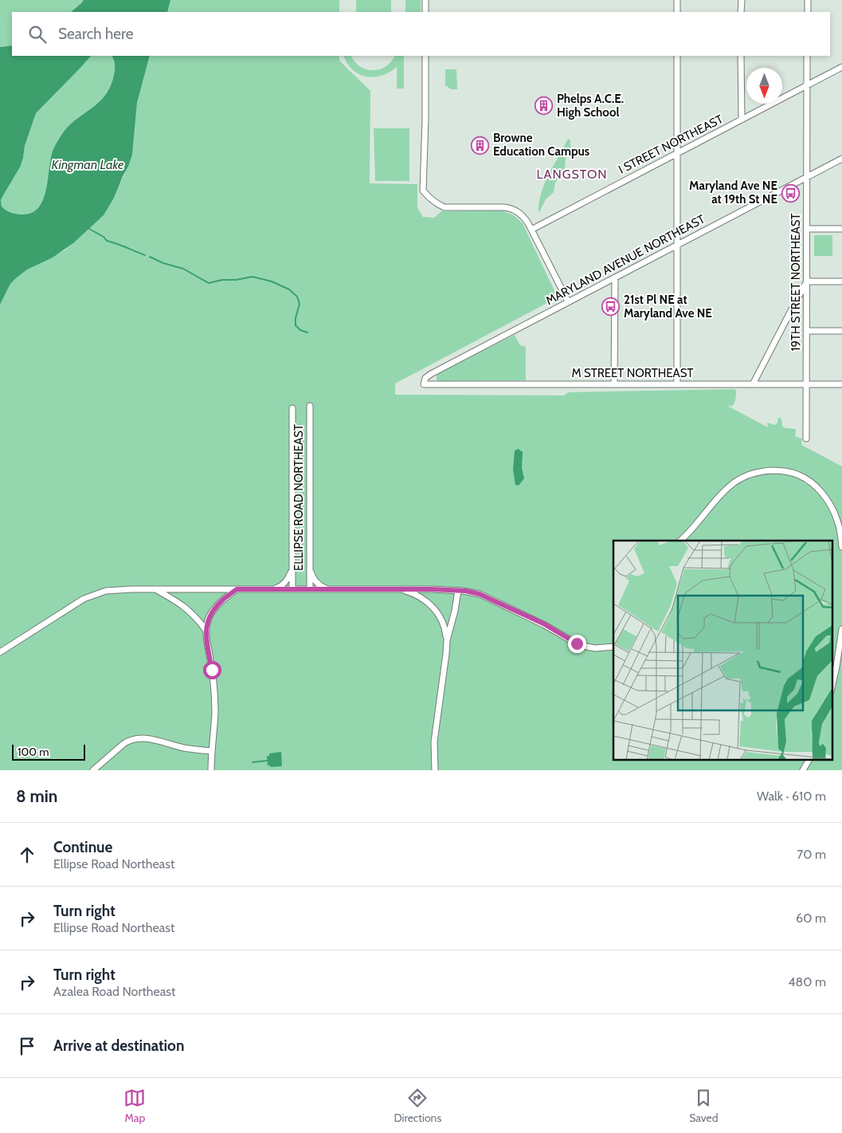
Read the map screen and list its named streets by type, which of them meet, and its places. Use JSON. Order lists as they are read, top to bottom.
{
  "streets": {
    "street": [
      "I STREET NORTHEAST",
      "MARYLAND AVENUE NORTHEAST",
      "19TH STREET NORTHEAST",
      "M STREET NORTHEAST",
      "ELLIPSE ROAD NORTHEAST"
    ]
  },
  "crossings": [
    ["I STREET NORTHEAST", "19TH STREET NORTHEAST"],
    ["MARYLAND AVENUE NORTHEAST", "19TH STREET NORTHEAST"],
    ["MARYLAND AVENUE NORTHEAST", "M STREET NORTHEAST"],
    ["19TH STREET NORTHEAST", "M STREET NORTHEAST"]
  ],
  "districts": ["LANGSTON"],
  "water": ["Kingman Lake"],
  "places": {
    "building": ["Phelps A.C.E. High School", "Browne Education Campus"],
    "bus stop": ["Maryland Ave NE at 19th St NE", "21st Pl NE at Maryland Ave NE"]
  },
  "scale_bar": "100 m",
  "north": "bottom",
  "page": {
    "search": "Search here",
    "scale": "100 m",
    "heading": ["8 min", "Walk · 610 m"],
    "list": [
      ["Continue", "Ellipse Road Northeast", "70 m"],
      ["Turn right", "Ellipse Road Northeast", "60 m"],
      ["Turn right", "Azalea Road Northeast", "480 m"],
      "Arrive at destination"
    ],
    "nav": ["Map", "Directions", "Saved"]
  }
}
